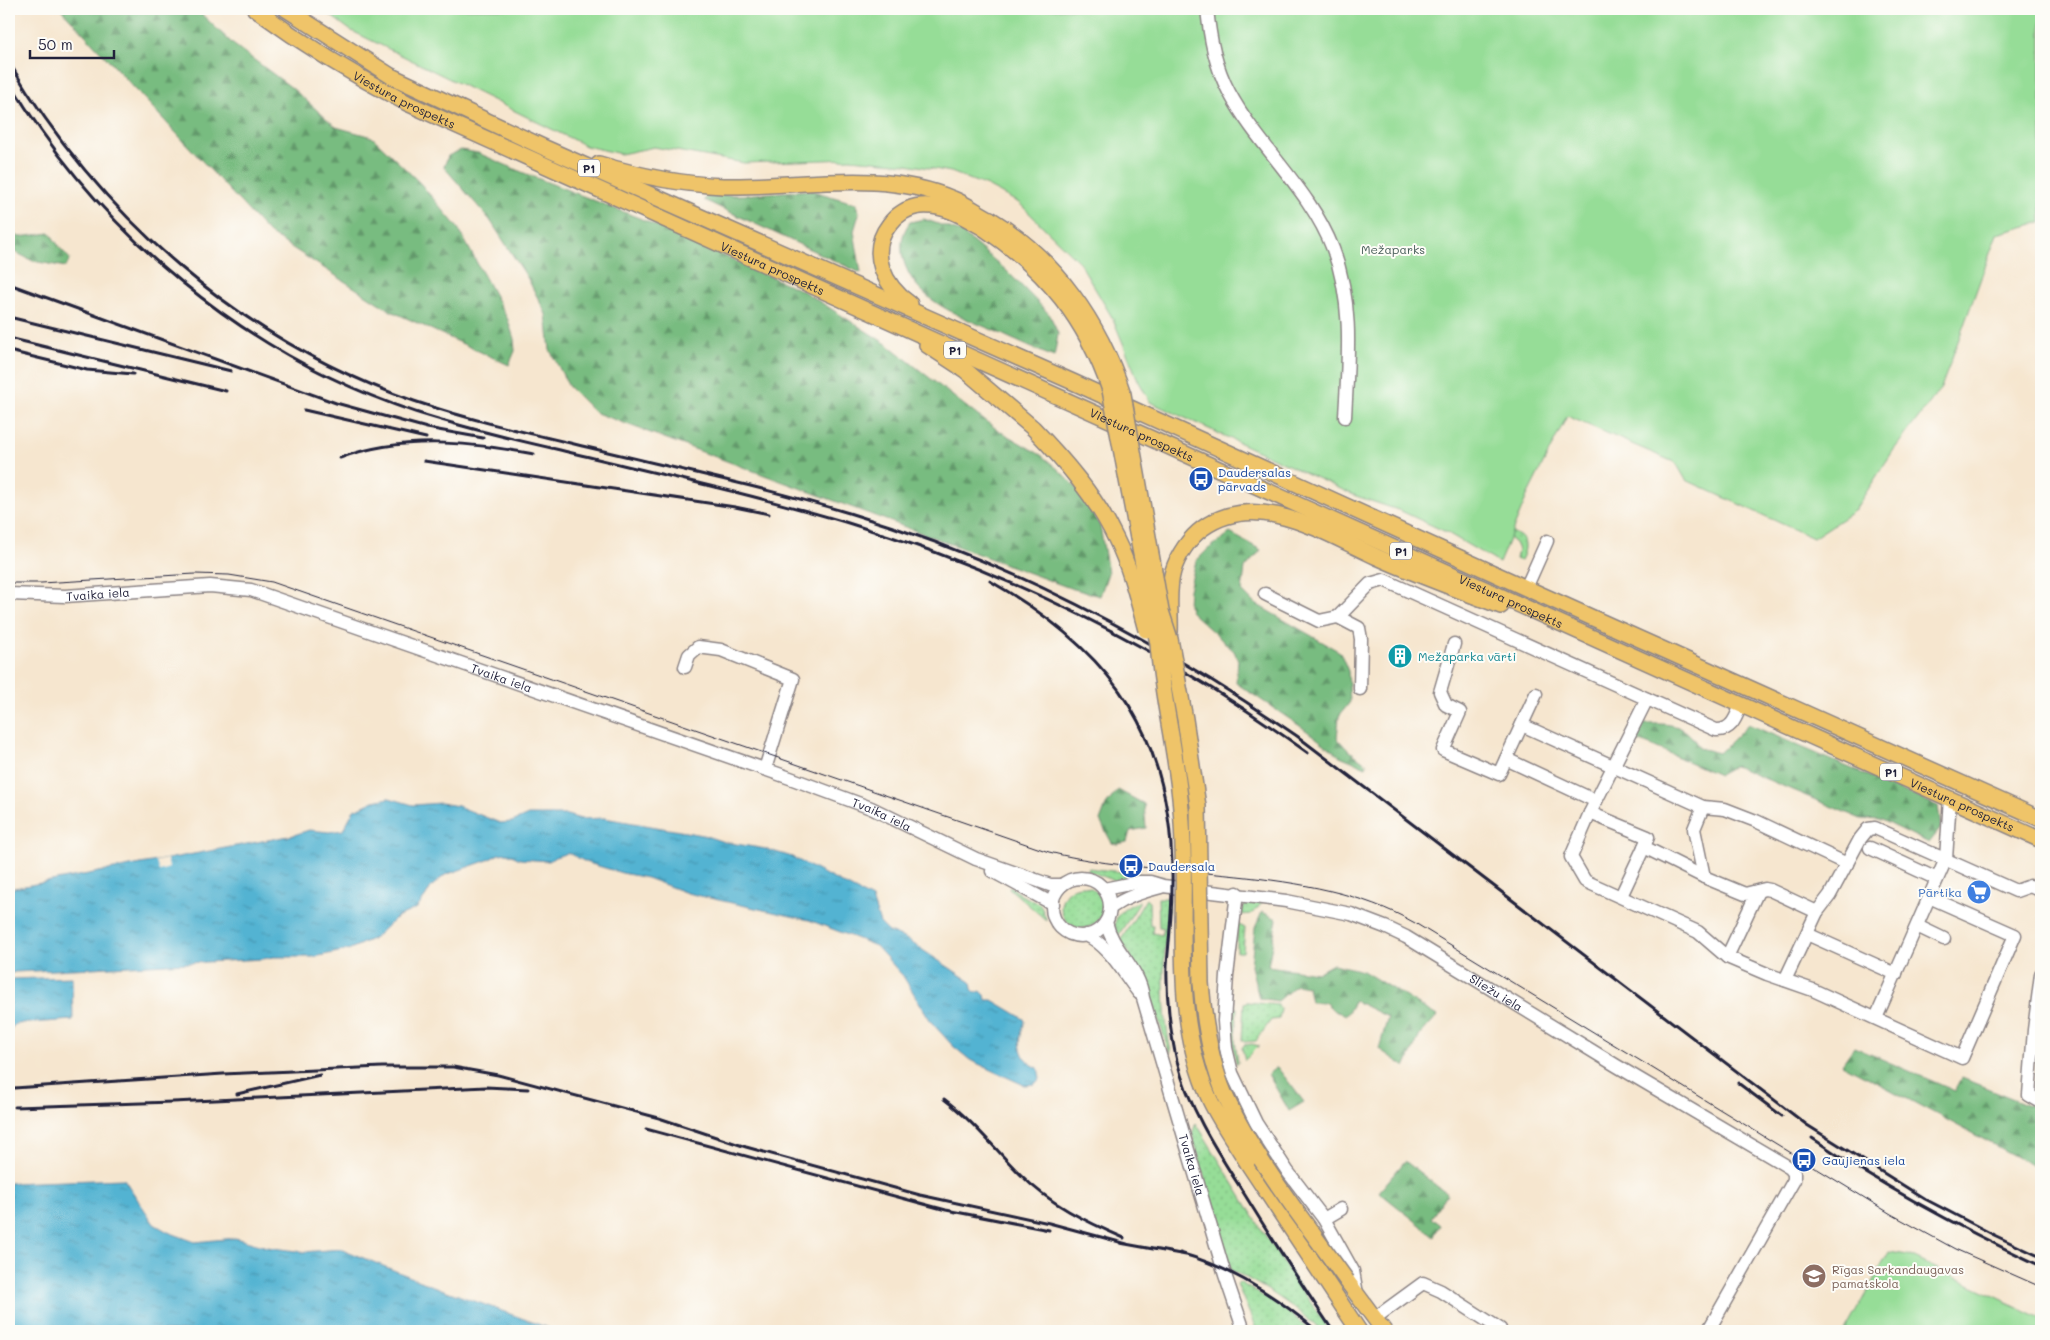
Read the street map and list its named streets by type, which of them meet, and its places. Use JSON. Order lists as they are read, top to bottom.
{
  "streets": {
    "main road": ["Viestura prospekts", "P1"],
    "street": ["Tvaika iela", "Sliežu iela"]
  },
  "crossings": [
    ["Tvaika iela", "Sliežu iela"]
  ],
  "parks": ["Mežaparks"],
  "places": {
    "bus stop": ["Daudersalas pārvads", "Daudersala", "Gaujienas iela"],
    "building": ["Mežaparka vārti"],
    "supermarket": ["Pārtika"],
    "school or university": ["Rīgas Sarkandaugavas pamatskola"]
  },
  "scale_bar": "50 m"
}
